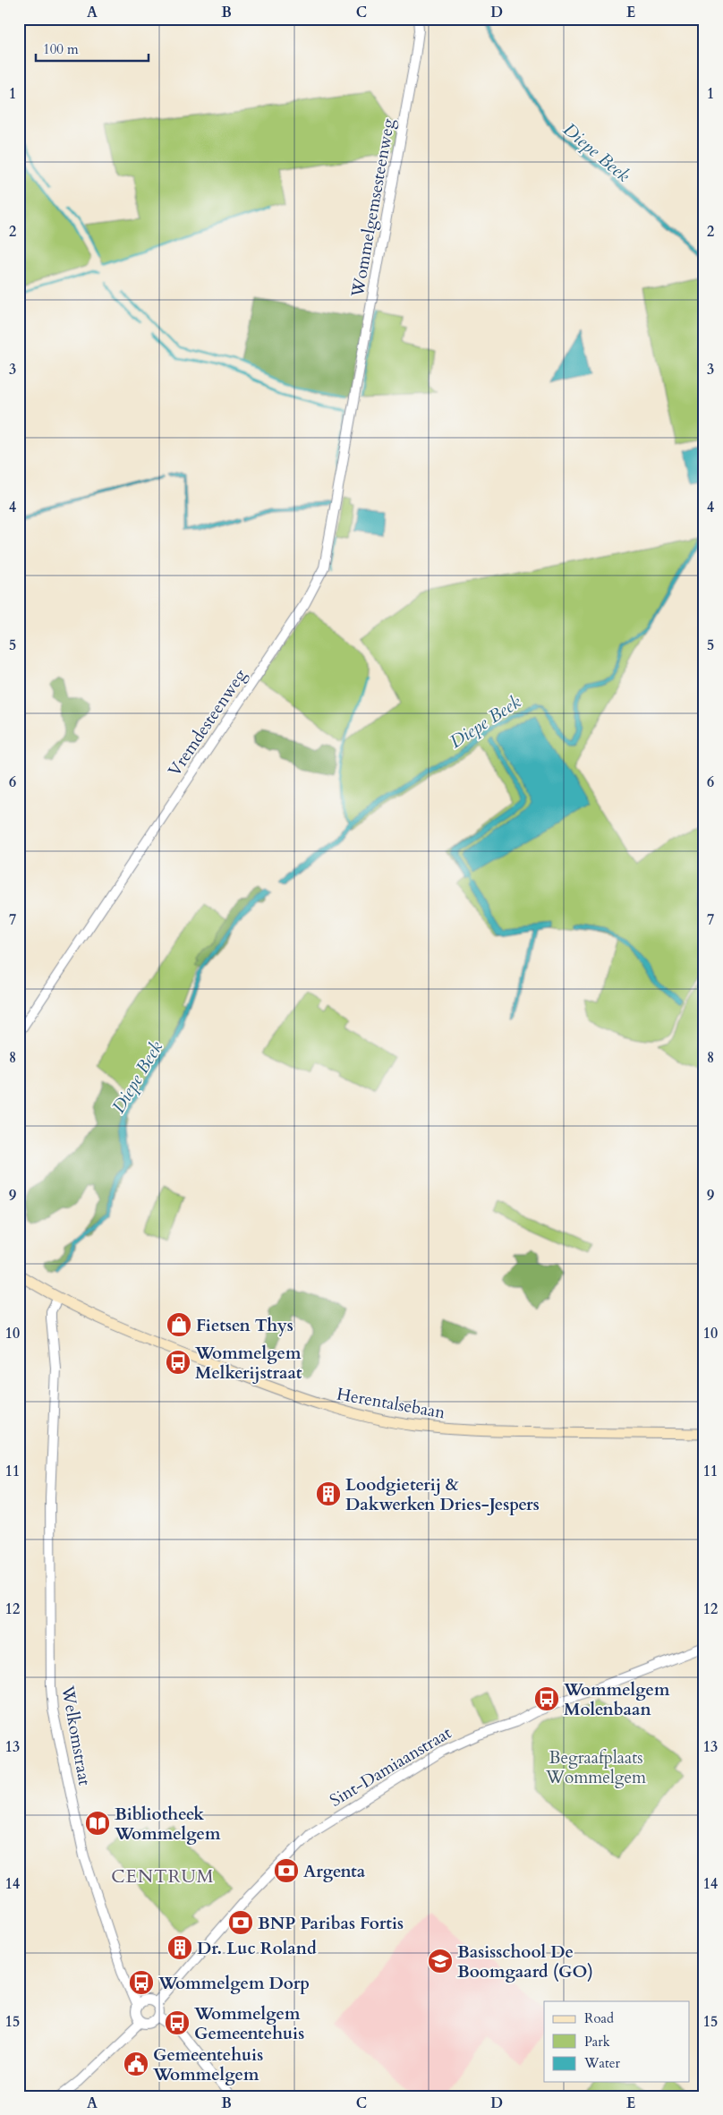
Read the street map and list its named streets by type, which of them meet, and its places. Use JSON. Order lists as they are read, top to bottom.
{
  "streets": {
    "main road": ["Herentalsebaan"],
    "street": [
      "Wommelgemsesteenweg",
      "Vremdesteenweg",
      "Welkomstraat",
      "Sint-Damiaanstraat"
    ]
  },
  "crossings": [
    ["Wommelgemsesteenweg", "Vremdesteenweg"],
    ["Herentalsebaan", "Welkomstraat"],
    ["Welkomstraat", "Sint-Damiaanstraat"]
  ],
  "districts": ["CENTRUM"],
  "water": ["Diepe Beek"],
  "parks": ["Begraafplaats Wommelgem"],
  "places": {
    "shop": ["Fietsen Thys"],
    "bus stop": [
      "Wommelgem Melkerijstraat",
      "Wommelgem Molenbaan",
      "Wommelgem Dorp",
      "Wommelgem Gemeentehuis"
    ],
    "building": ["Loodgieterij & Dakwerken Dries-Jespers", "Dr. Luc Roland"],
    "library": ["Bibliotheek Wommelgem"],
    "bank": ["Argenta", "BNP Paribas Fortis"],
    "school or university": ["Basisschool De Boomgaard (GO)"],
    "public building": ["Gemeentehuis Wommelgem"]
  },
  "legend": ["Road", "Park", "Water"],
  "scale_bar": "100 m",
  "grid": {
    "columns": [
      "A",
      "B",
      "C",
      "D",
      "E"
    ],
    "rows": [
      "1",
      "2",
      "3",
      "4",
      "5",
      "6",
      "7",
      "8",
      "9",
      "10",
      "11",
      "12",
      "13",
      "14",
      "15"
    ]
  }
}
